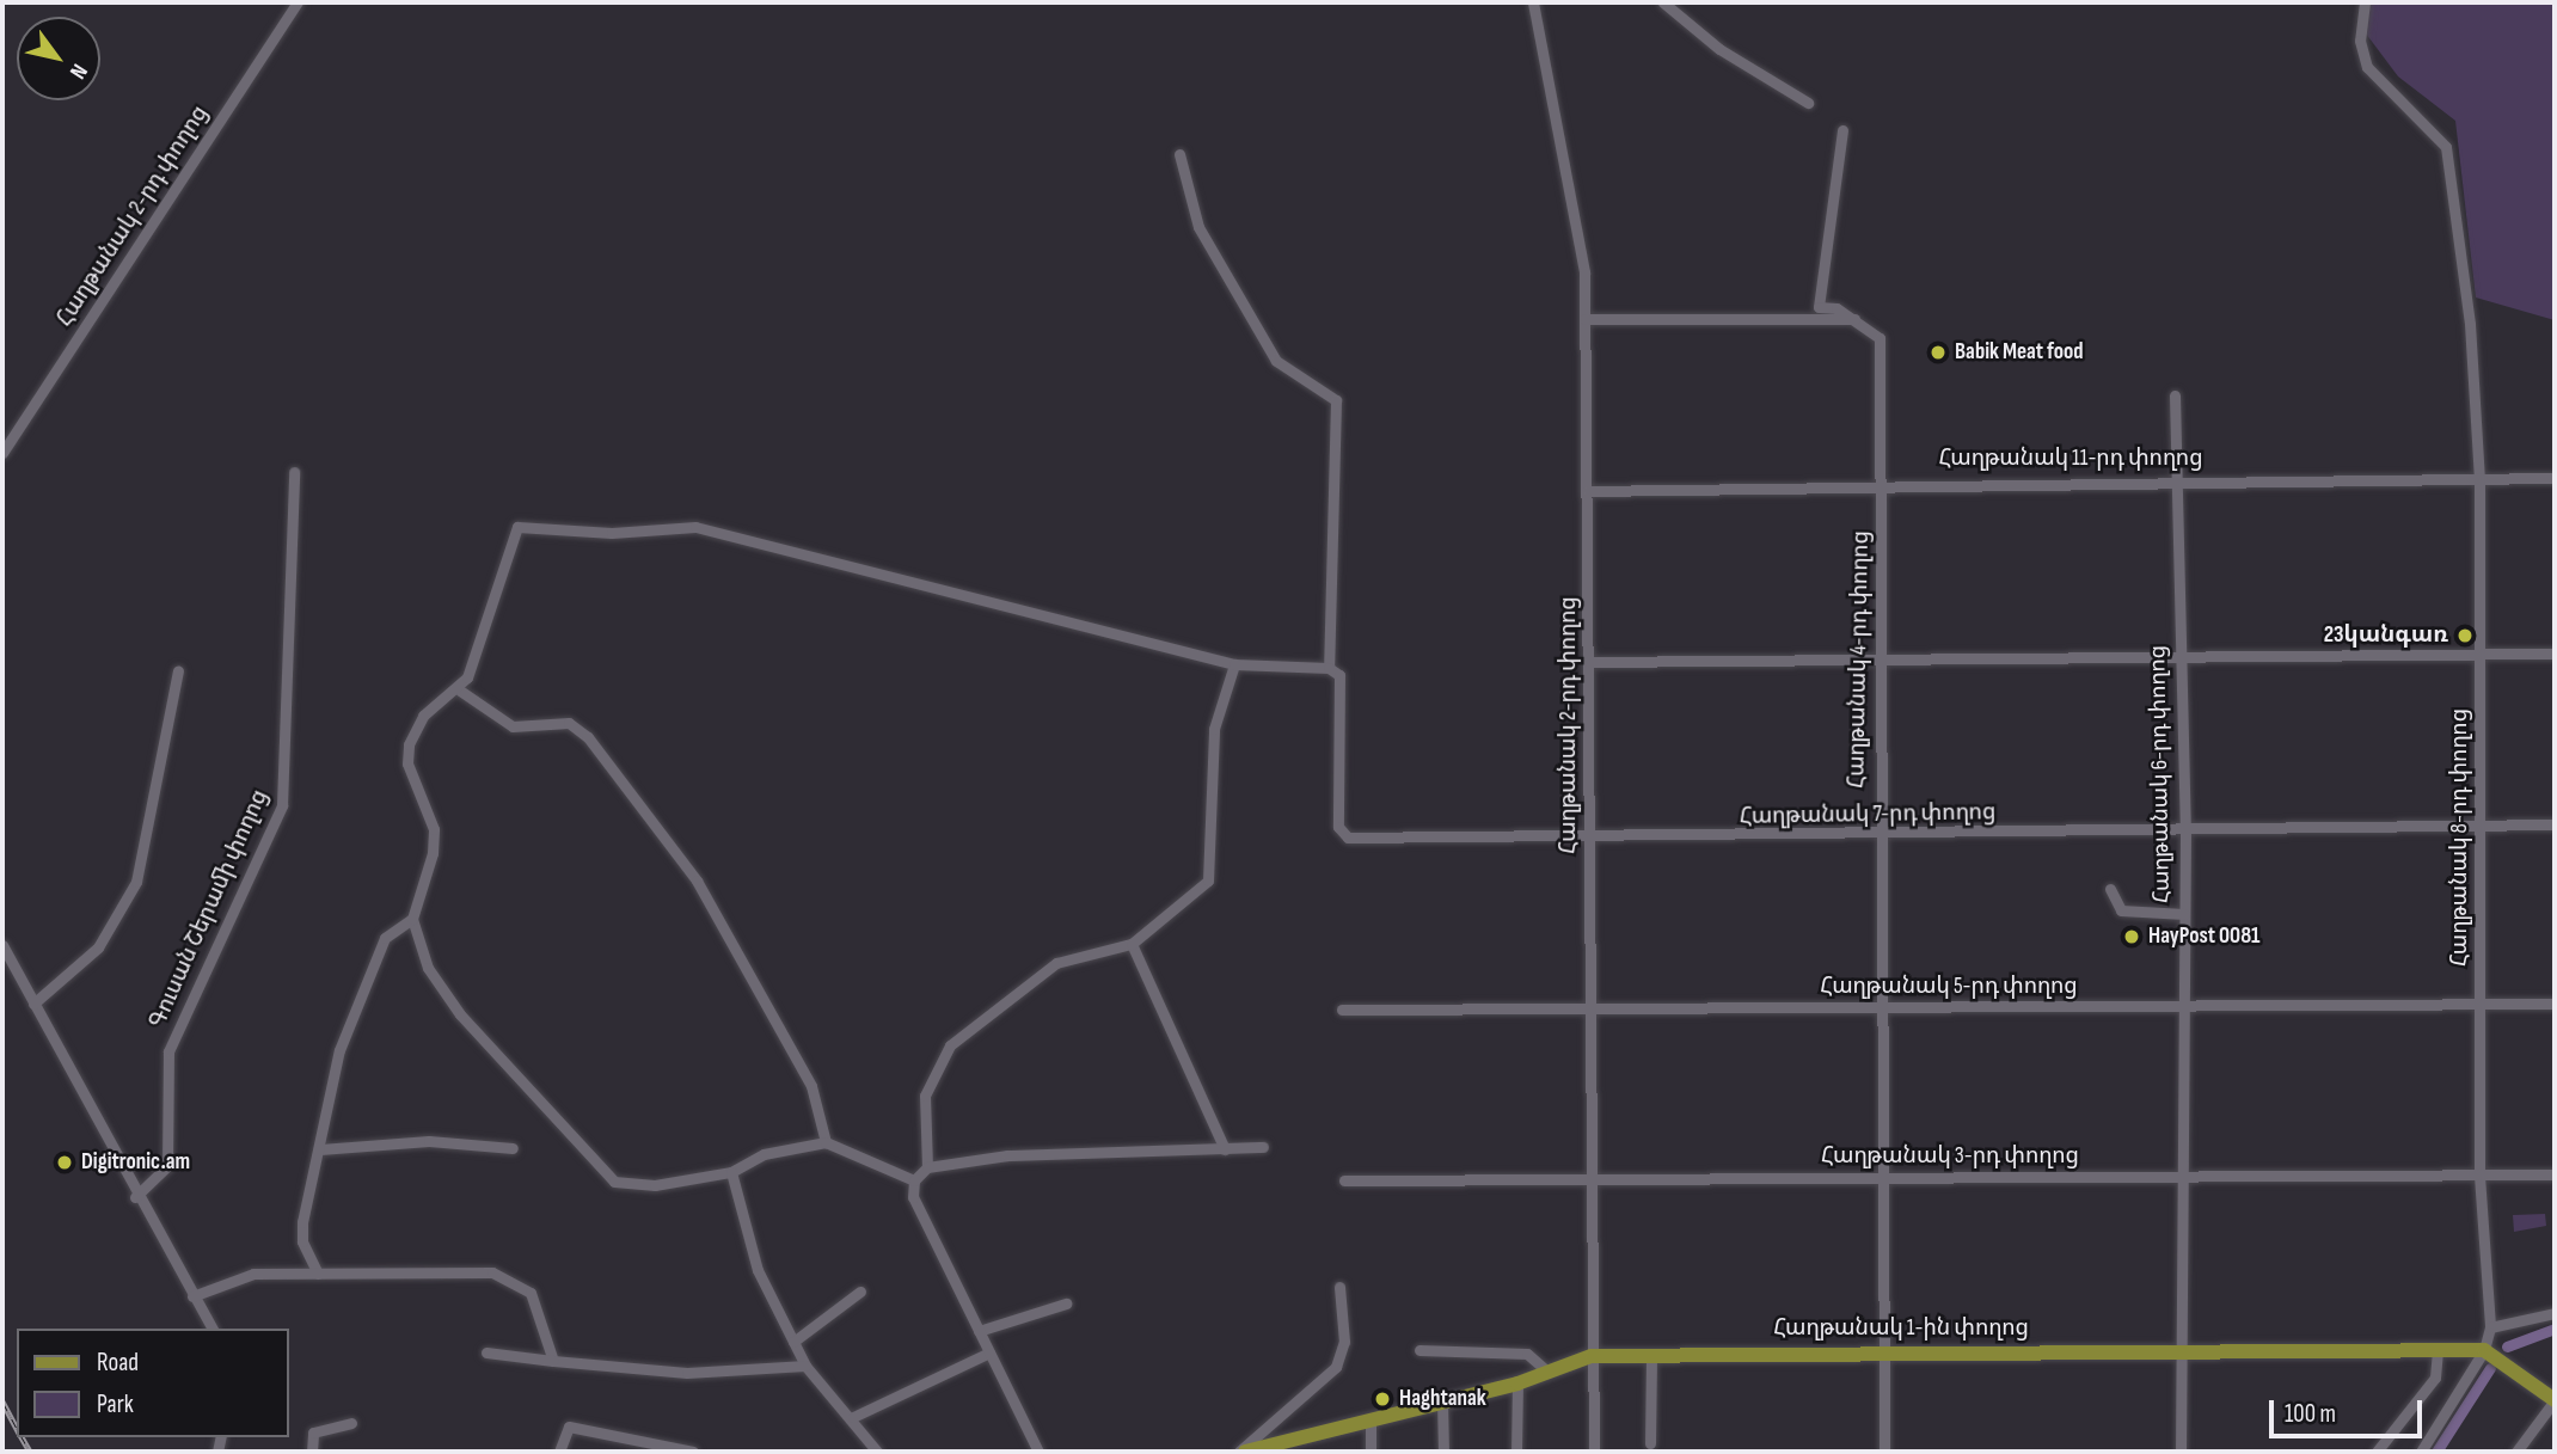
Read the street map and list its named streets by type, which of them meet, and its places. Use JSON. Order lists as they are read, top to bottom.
{
  "streets": {
    "main road": ["Հաղթանակ 1-ին փողոց"],
    "street": [
      "Հաղթանակ 2-րդ փողոց",
      "Հաղթանակ 11-րդ փողոց",
      "Հաղթանակ 4-րդ փողոց",
      "Հաղթանակ 6-րդ փողոց",
      "Հաղթանակ 7-րդ փողոց",
      "Հաղթանակ 8-րդ փողոց",
      "Գուսան Շերամի փողոց",
      "Հաղթանակ 5-րդ փողոց",
      "Հաղթանակ 3-րդ փողոց"
    ]
  },
  "crossings": [
    ["Հաղթանակ 2-րդ փողոց", "Հաղթանակ 11-րդ փողոց"],
    ["Հաղթանակ 2-րդ փողոց", "Հաղթանակ 7-րդ փողոց"],
    ["Հաղթանակ 2-րդ փողոց", "Հաղթանակ 5-րդ փողոց"],
    ["Հաղթանակ 2-րդ փողոց", "Հաղթանակ 3-րդ փողոց"],
    ["Հաղթանակ 2-րդ փողոց", "Հաղթանակ 1-ին փողոց"],
    ["Հաղթանակ 11-րդ փողոց", "Հաղթանակ 4-րդ փողոց"],
    ["Հաղթանակ 11-րդ փողոց", "Հաղթանակ 6-րդ փողոց"],
    ["Հաղթանակ 11-րդ փողոց", "Հաղթանակ 8-րդ փողոց"],
    ["Հաղթանակ 4-րդ փողոց", "Հաղթանակ 7-րդ փողոց"],
    ["Հաղթանակ 4-րդ փողոց", "Հաղթանակ 5-րդ փողոց"],
    ["Հաղթանակ 4-րդ փողոց", "Հաղթանակ 3-րդ փողոց"],
    ["Հաղթանակ 4-րդ փողոց", "Հաղթանակ 1-ին փողոց"],
    ["Հաղթանակ 6-րդ փողոց", "Հաղթանակ 7-րդ փողոց"],
    ["Հաղթանակ 6-րդ փողոց", "Հաղթանակ 5-րդ փողոց"],
    ["Հաղթանակ 6-րդ փողոց", "Հաղթանակ 3-րդ փողոց"],
    ["Հաղթանակ 6-րդ փողոց", "Հաղթանակ 1-ին փողոց"],
    ["Հաղթանակ 7-րդ փողոց", "Հաղթանակ 8-րդ փողոց"],
    ["Հաղթանակ 8-րդ փողոց", "Հաղթանակ 5-րդ փողոց"],
    ["Հաղթանակ 8-րդ փողոց", "Հաղթանակ 3-րդ փողոց"],
    ["Հաղթանակ 8-րդ փողոց", "Հաղթանակ 1-ին փողոց"]
  ],
  "places": [
    "Babik Meat food",
    "23կանգառ",
    "HayPost 0081",
    "Digitronic.am",
    "Haghtanak"
  ],
  "legend": ["Road", "Park"],
  "scale_bar": "100 m",
  "north": "bottom right"
}
